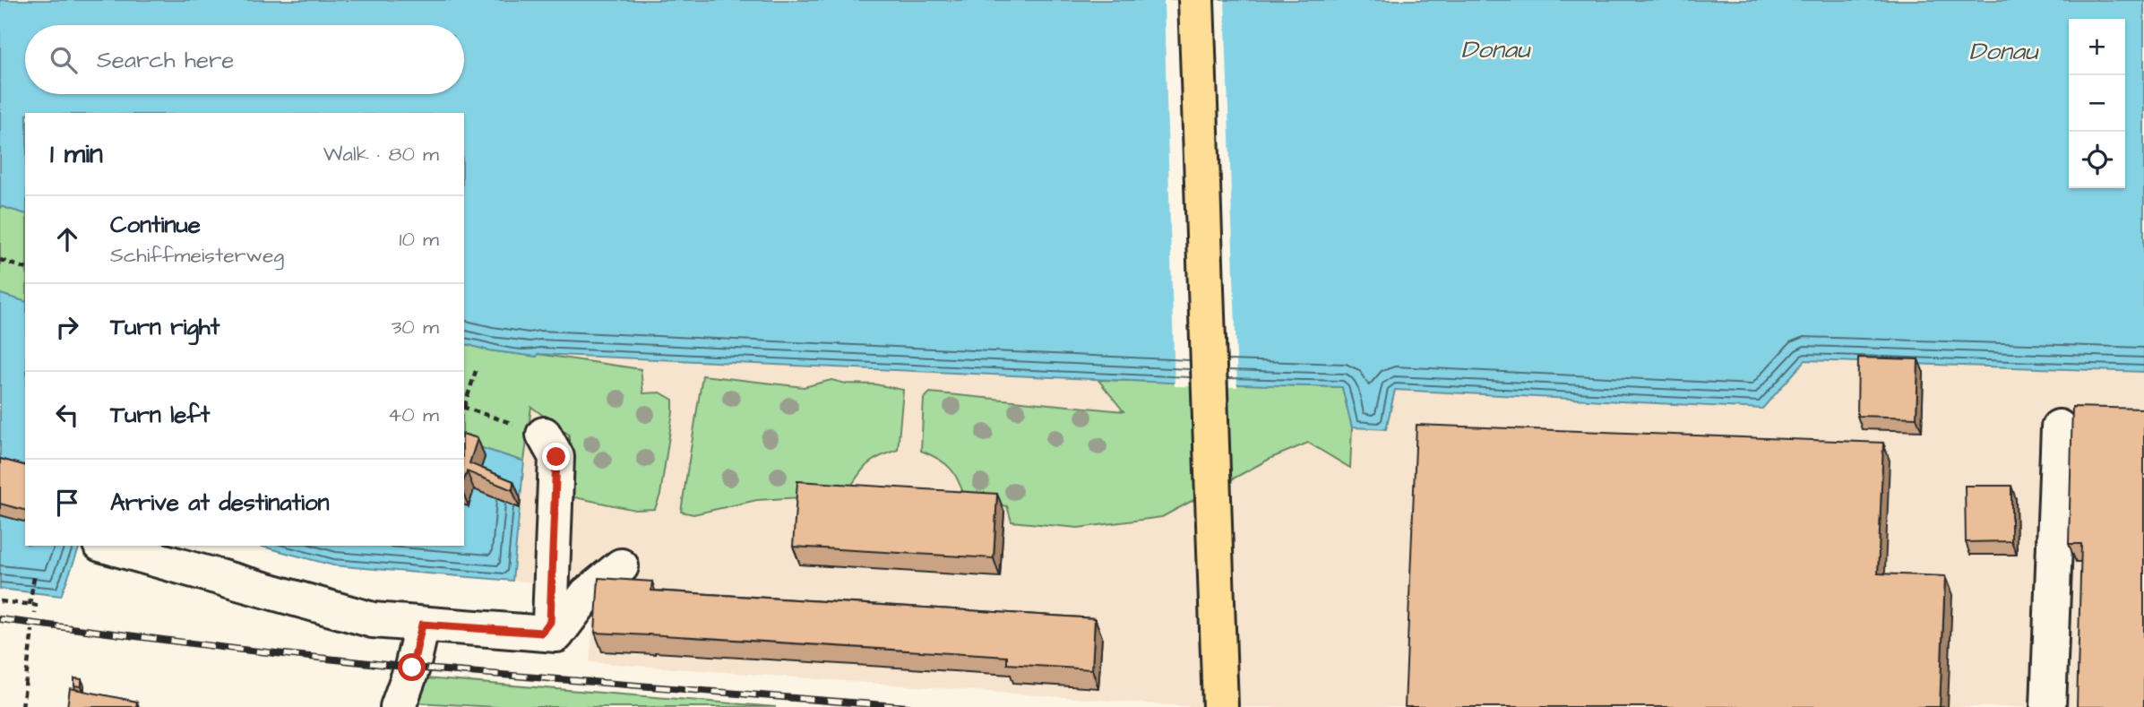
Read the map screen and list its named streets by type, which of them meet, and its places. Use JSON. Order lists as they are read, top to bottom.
{
  "water": ["Donau"],
  "page": {
    "map_buttons": ["+", "−"],
    "search": "Search here",
    "heading": ["1 min", "Walk · 80 m"],
    "list": [
      ["Continue", "Schiffmeisterweg", "10 m"],
      ["Turn right", "30 m"],
      ["Turn left", "40 m"],
      "Arrive at destination"
    ]
  }
}
